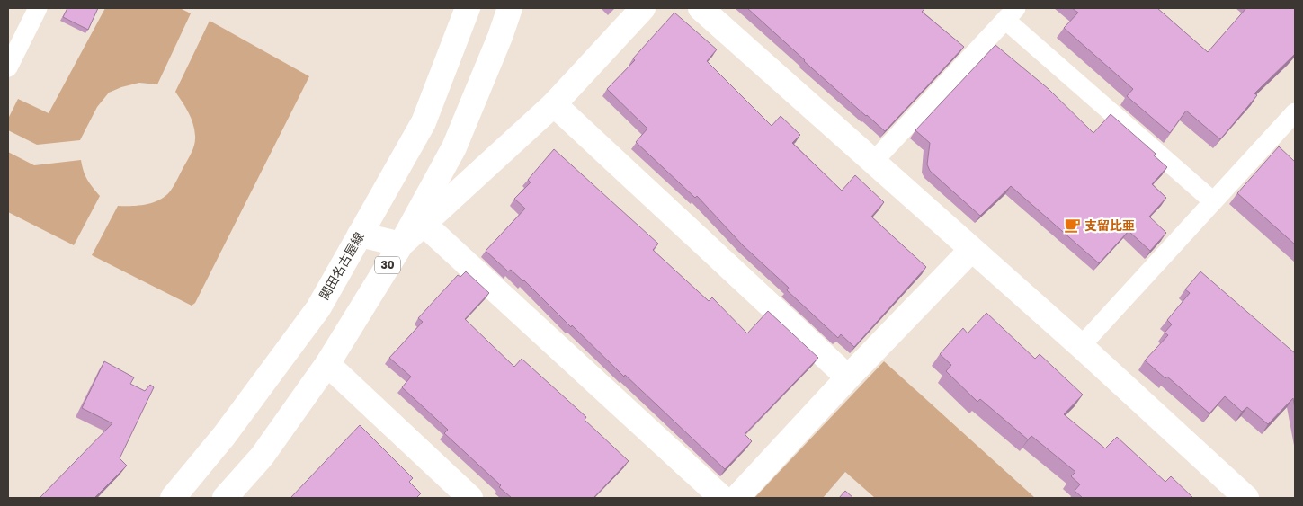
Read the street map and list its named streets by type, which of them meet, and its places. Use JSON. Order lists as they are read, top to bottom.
{
  "streets": {
    "street": ["30", "関田名古屋線"]
  },
  "places": {
    "cafe": ["支留比亜"]
  }
}
